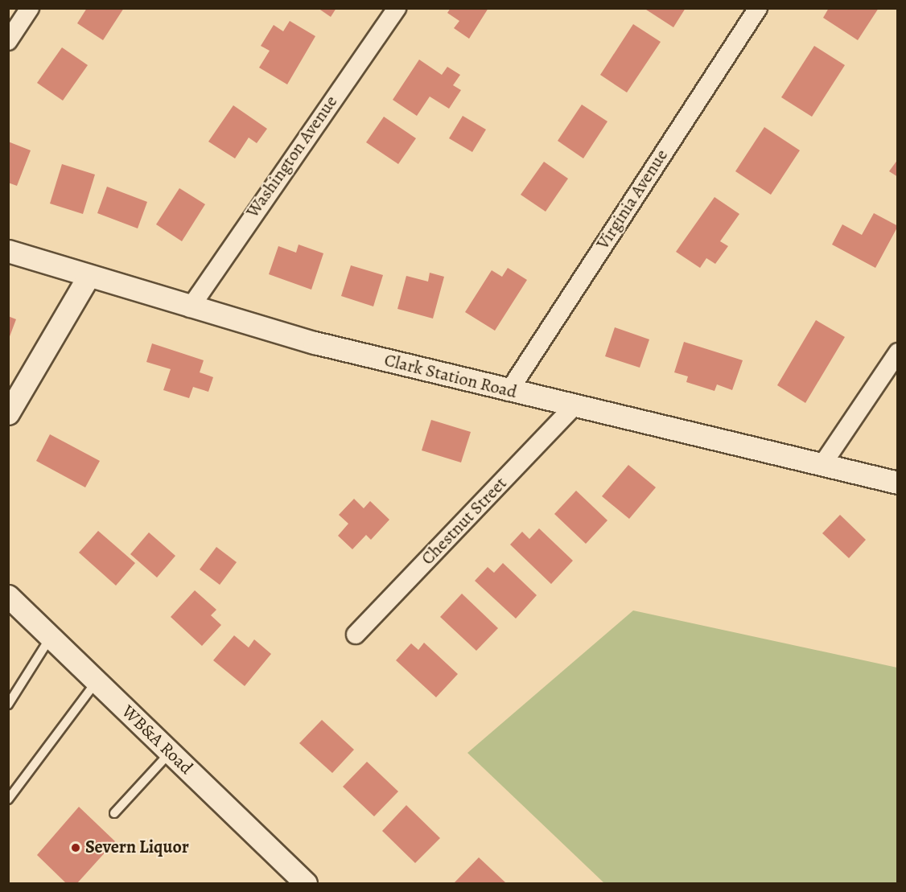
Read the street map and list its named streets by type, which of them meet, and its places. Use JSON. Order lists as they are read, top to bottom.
{
  "streets": {
    "street": [
      "Washington Avenue",
      "Virginia Avenue",
      "Clark Station Road",
      "Chestnut Street",
      "WB&A Road"
    ]
  },
  "crossings": [
    ["Washington Avenue", "Clark Station Road"],
    ["Virginia Avenue", "Clark Station Road"],
    ["Clark Station Road", "Chestnut Street"]
  ],
  "places": ["Severn Liquor"]
}
